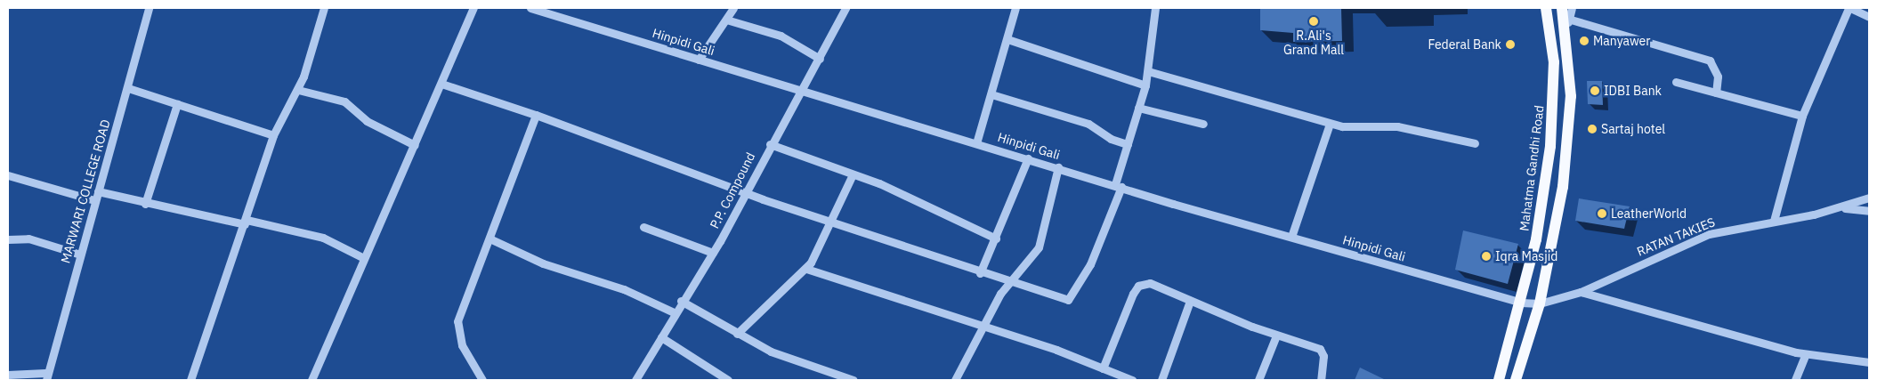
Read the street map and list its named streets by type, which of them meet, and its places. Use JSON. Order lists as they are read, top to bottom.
{
  "streets": {
    "main road": ["Mahatma Gandhi Road"],
    "street": [
      "Hinpidi Gali",
      "P.P. Compound",
      "MARWARI COLLEGE ROAD",
      "RATAN TAKIES"
    ]
  },
  "crossings": [
    ["Hinpidi Gali", "Mahatma Gandhi Road"],
    ["Hinpidi Gali", "P.P. Compound"],
    ["Hinpidi Gali", "RATAN TAKIES"],
    ["Mahatma Gandhi Road", "RATAN TAKIES"]
  ],
  "places": [
    "R.Ali's Grand Mall",
    "Manyawer",
    "Federal Bank",
    "IDBI Bank",
    "Sartaj hotel",
    "LeatherWorld",
    "Iqra Masjid"
  ]
}
